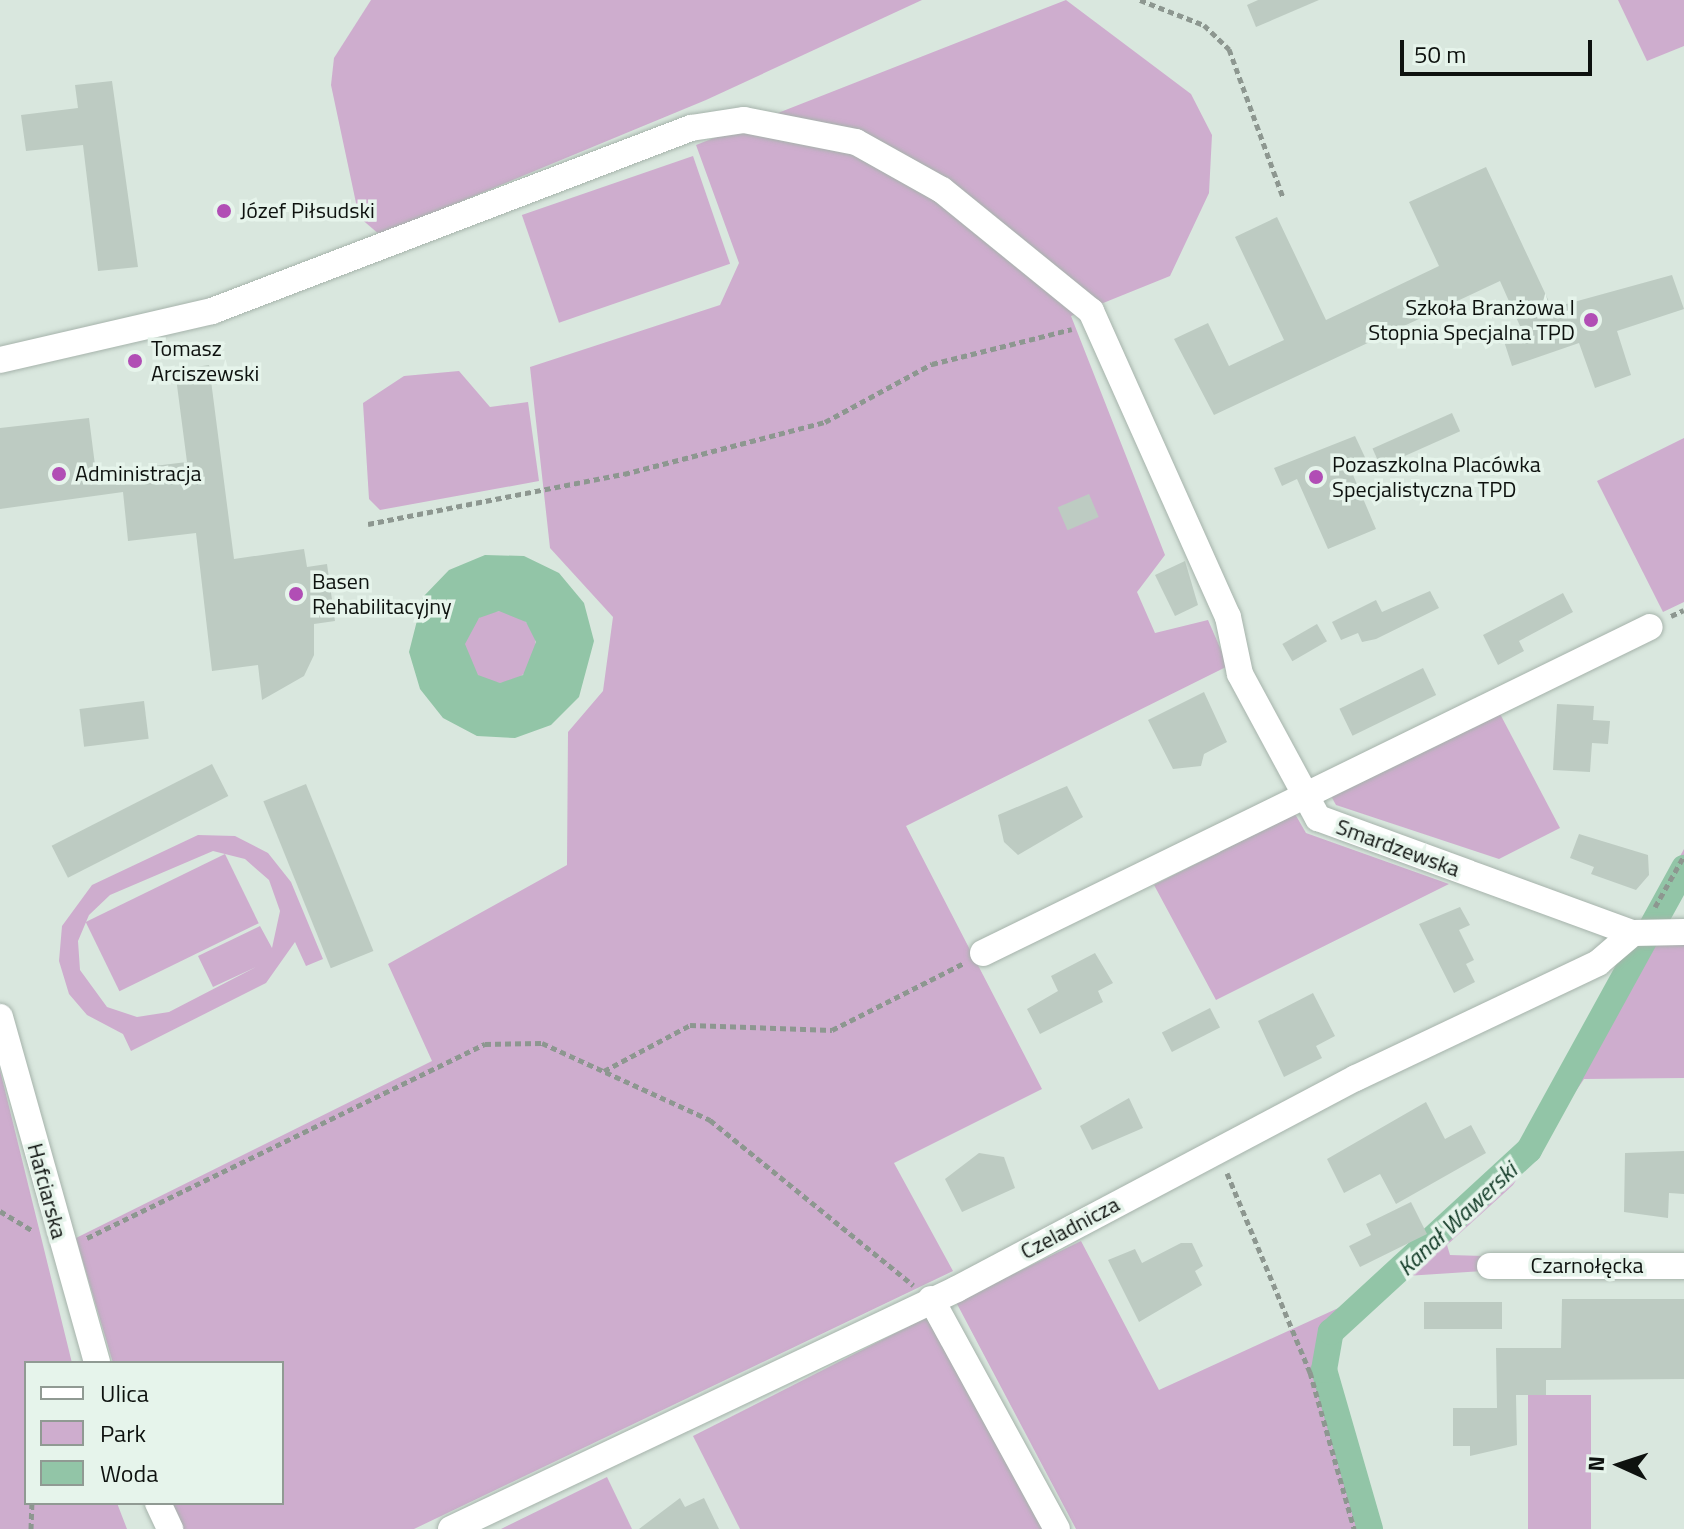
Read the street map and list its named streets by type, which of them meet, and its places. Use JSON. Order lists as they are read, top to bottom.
{
  "streets": {
    "street": [
      "Smardzewska",
      "Hafciarska",
      "Czeladnicza",
      "Czarnołęcka"
    ]
  },
  "crossings": [
    ["Smardzewska", "Czeladnicza"]
  ],
  "water": ["Kanał Wawerski"],
  "places": [
    "Józef Piłsudski",
    "Szkoła Branżowa I Stopnia Specjalna TPD",
    "Tomasz Arciszewski",
    "Administracja",
    "Pozaszkolna Placówka Specjalistyczna TPD",
    "Basen Rehabilitacyjny"
  ],
  "legend": ["Ulica", "Park", "Woda"],
  "scale_bar": "50 m",
  "north": "left"
}
